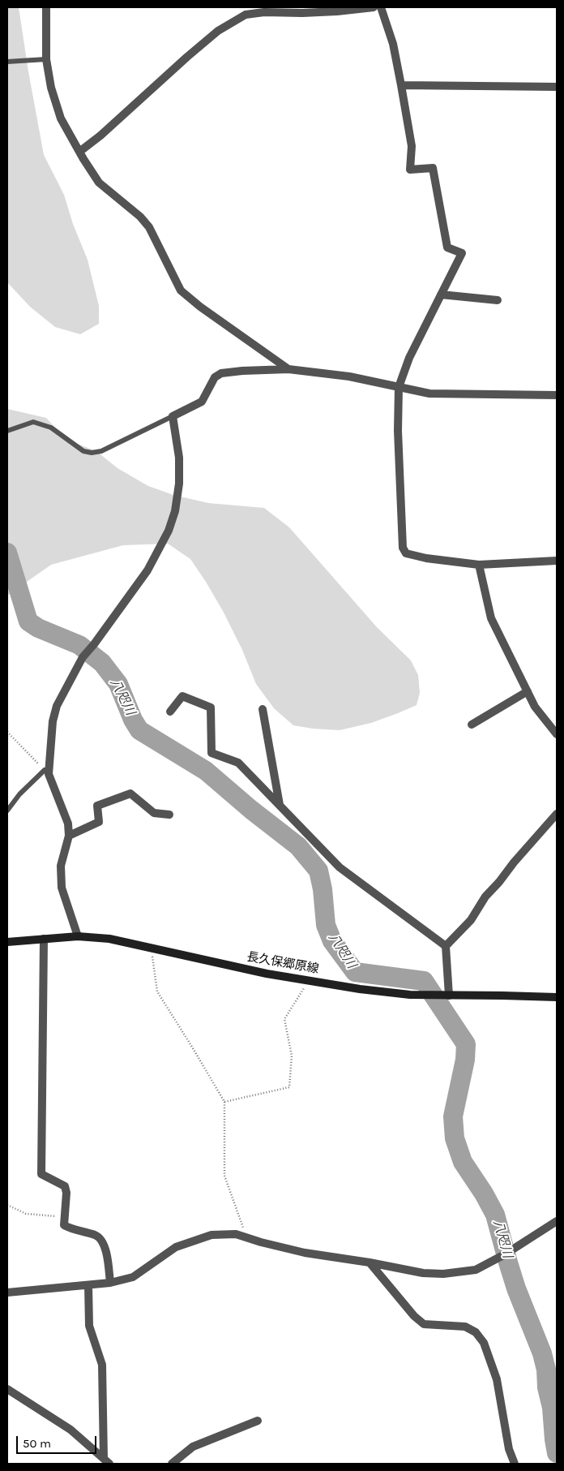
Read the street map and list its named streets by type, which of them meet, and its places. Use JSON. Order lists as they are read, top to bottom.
{
  "streets": {
    "main road": ["長久保郷原線"]
  },
  "water": ["八咫川"],
  "scale_bar": "50 m"
}
